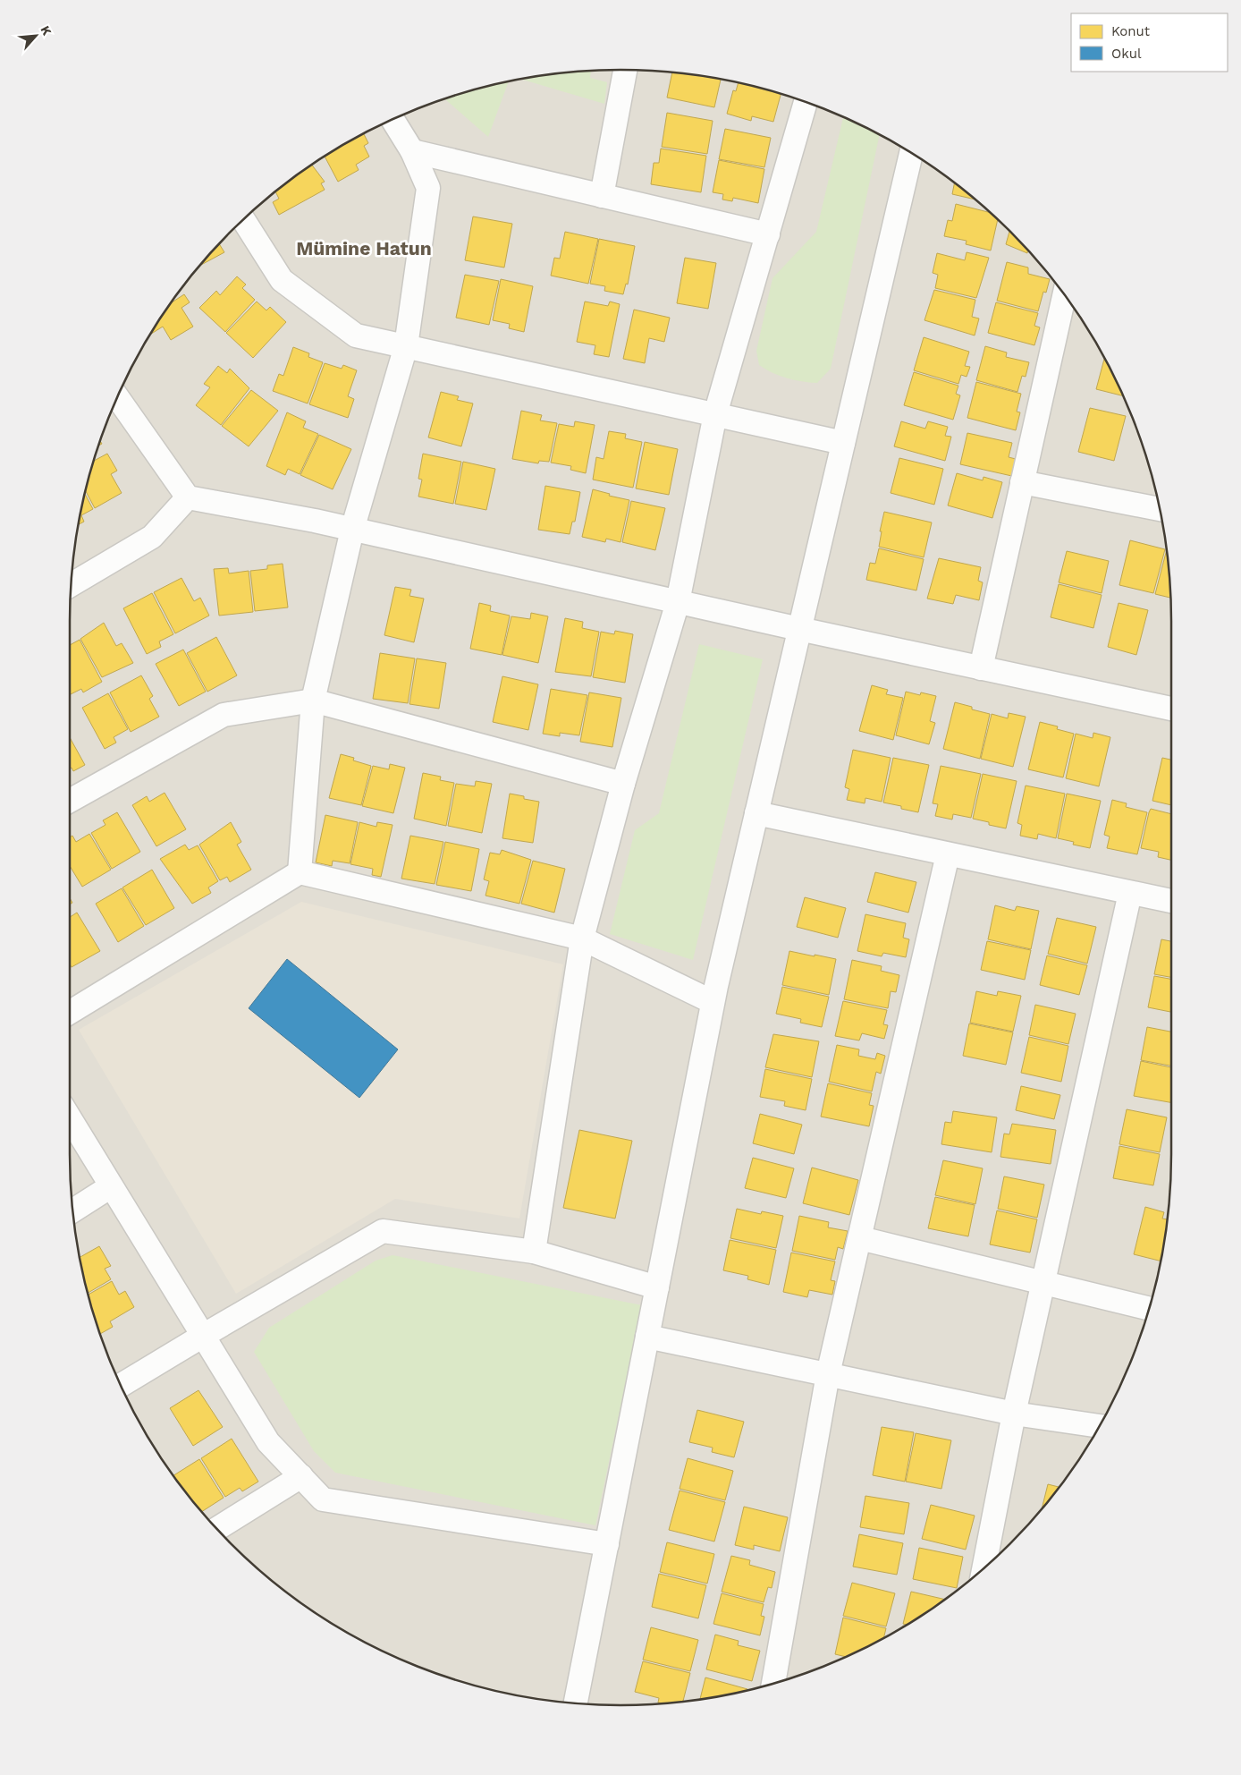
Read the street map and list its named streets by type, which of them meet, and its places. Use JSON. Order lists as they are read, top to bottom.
{
  "districts": ["Mümine Hatun"],
  "legend": ["Konut", "Okul"],
  "north": "top right"
}
